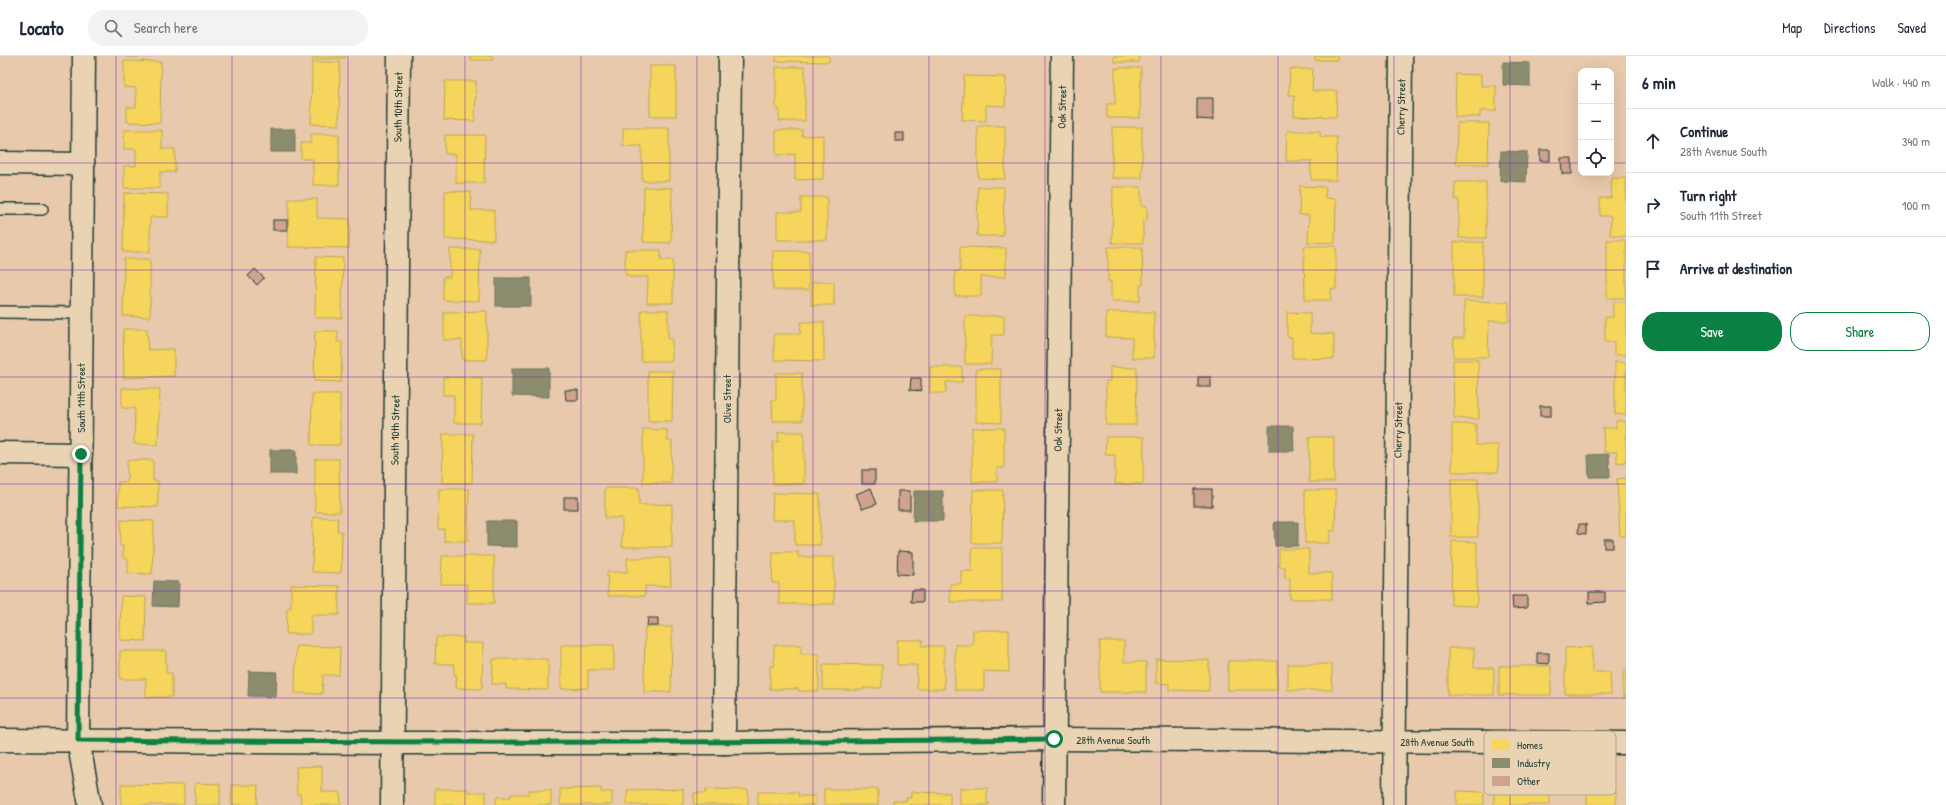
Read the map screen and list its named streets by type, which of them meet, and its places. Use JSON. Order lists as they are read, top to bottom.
{
  "streets": {
    "street": [
      "South 10th Street",
      "Oak Street",
      "Cherry Street",
      "South 11th Street",
      "Olive Street",
      "28th Avenue South"
    ]
  },
  "crossings": [
    ["South 10th Street", "28th Avenue South"],
    ["Oak Street", "28th Avenue South"],
    ["Cherry Street", "28th Avenue South"],
    ["South 11th Street", "28th Avenue South"],
    ["Olive Street", "28th Avenue South"]
  ],
  "legend": ["Homes", "Industry", "Other"],
  "page": {
    "header": "Locato",
    "search": "Search here",
    "nav": ["Map", "Directions", "Saved"],
    "heading": ["6 min", "Walk · 440 m"],
    "map_buttons": ["+", "−"],
    "list": [
      ["Continue", "28th Avenue South", "340 m"],
      ["Turn right", "South 11th Street", "100 m"],
      "Arrive at destination"
    ],
    "buttons": ["Save", "Share"]
  }
}
